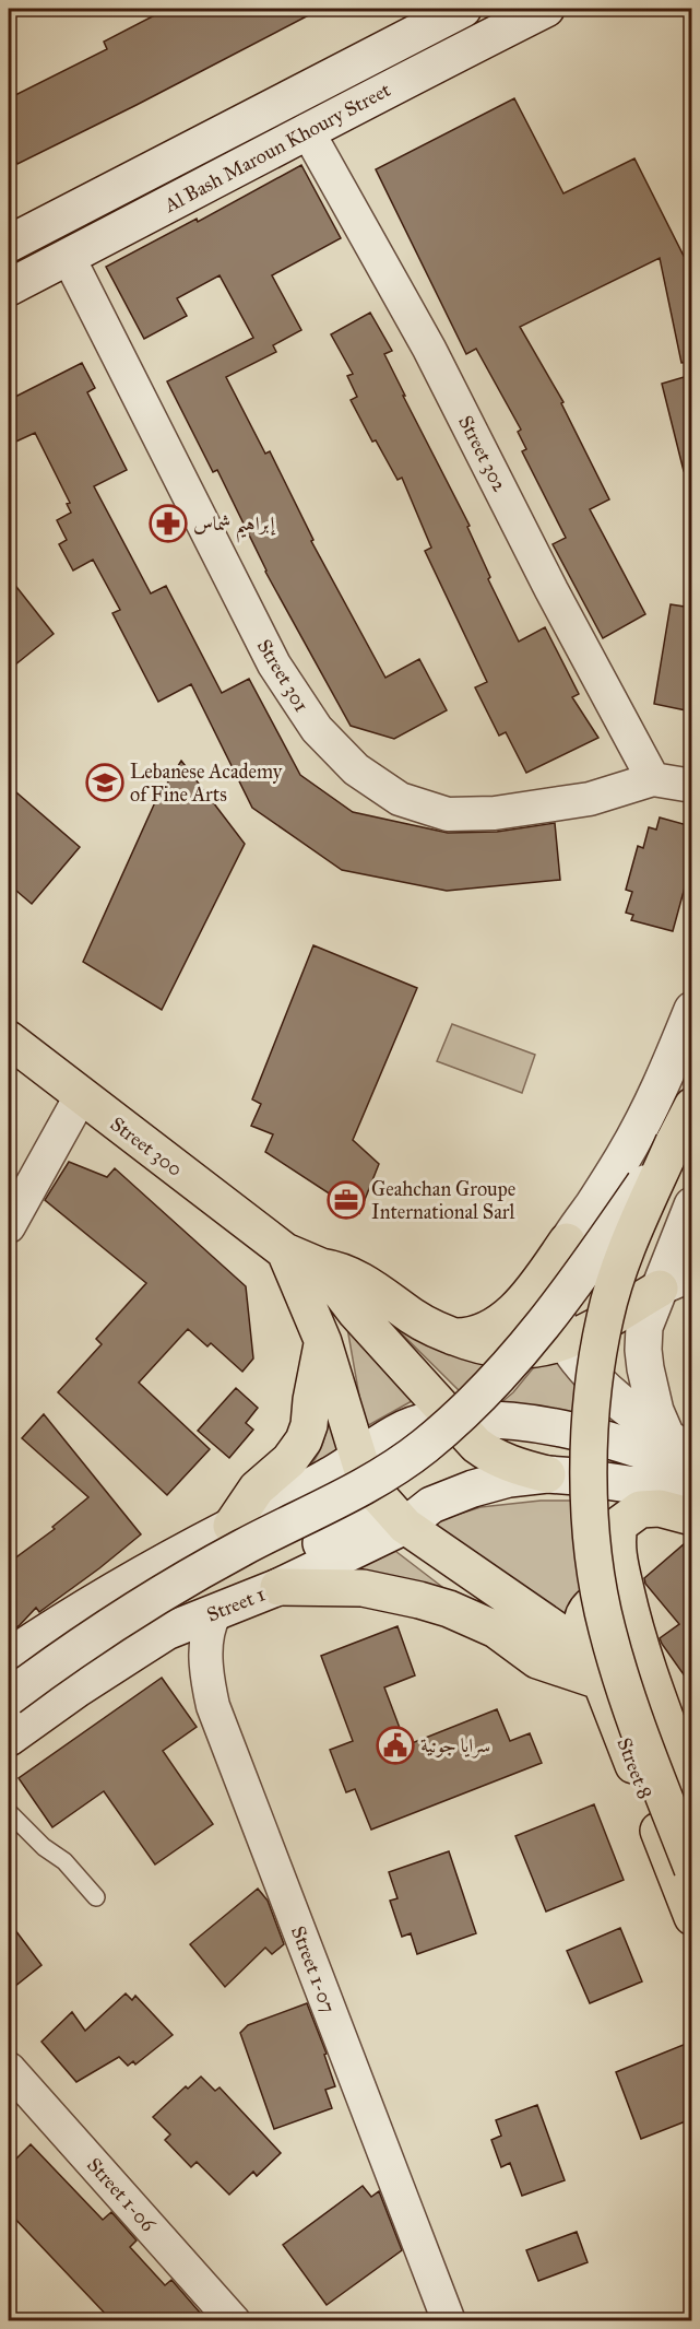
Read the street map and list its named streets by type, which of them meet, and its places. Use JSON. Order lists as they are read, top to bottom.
{
  "streets": {
    "highway": ["Street 300", "Street 8"],
    "main road": ["Al Bash Maroun Khoury Street", "Street 1"],
    "street": [
      "Street 302",
      "Street 301",
      "Street 1-07",
      "Street 1-06"
    ]
  },
  "crossings": [
    ["Al Bash Maroun Khoury Street", "Street 302"],
    ["Al Bash Maroun Khoury Street", "Street 301"],
    ["Street 302", "Street 301"],
    ["Street 300", "Street 8"],
    ["Street 1", "Street 8"],
    ["Street 1", "Street 1-07"]
  ],
  "places": {
    "pharmacy": ["إبراهيم شماس"],
    "school or university": ["Lebanese Academy of Fine Arts"],
    "office": ["Geahchan Groupe International Sarl"],
    "public building": ["سرايا جونية"]
  }
}
